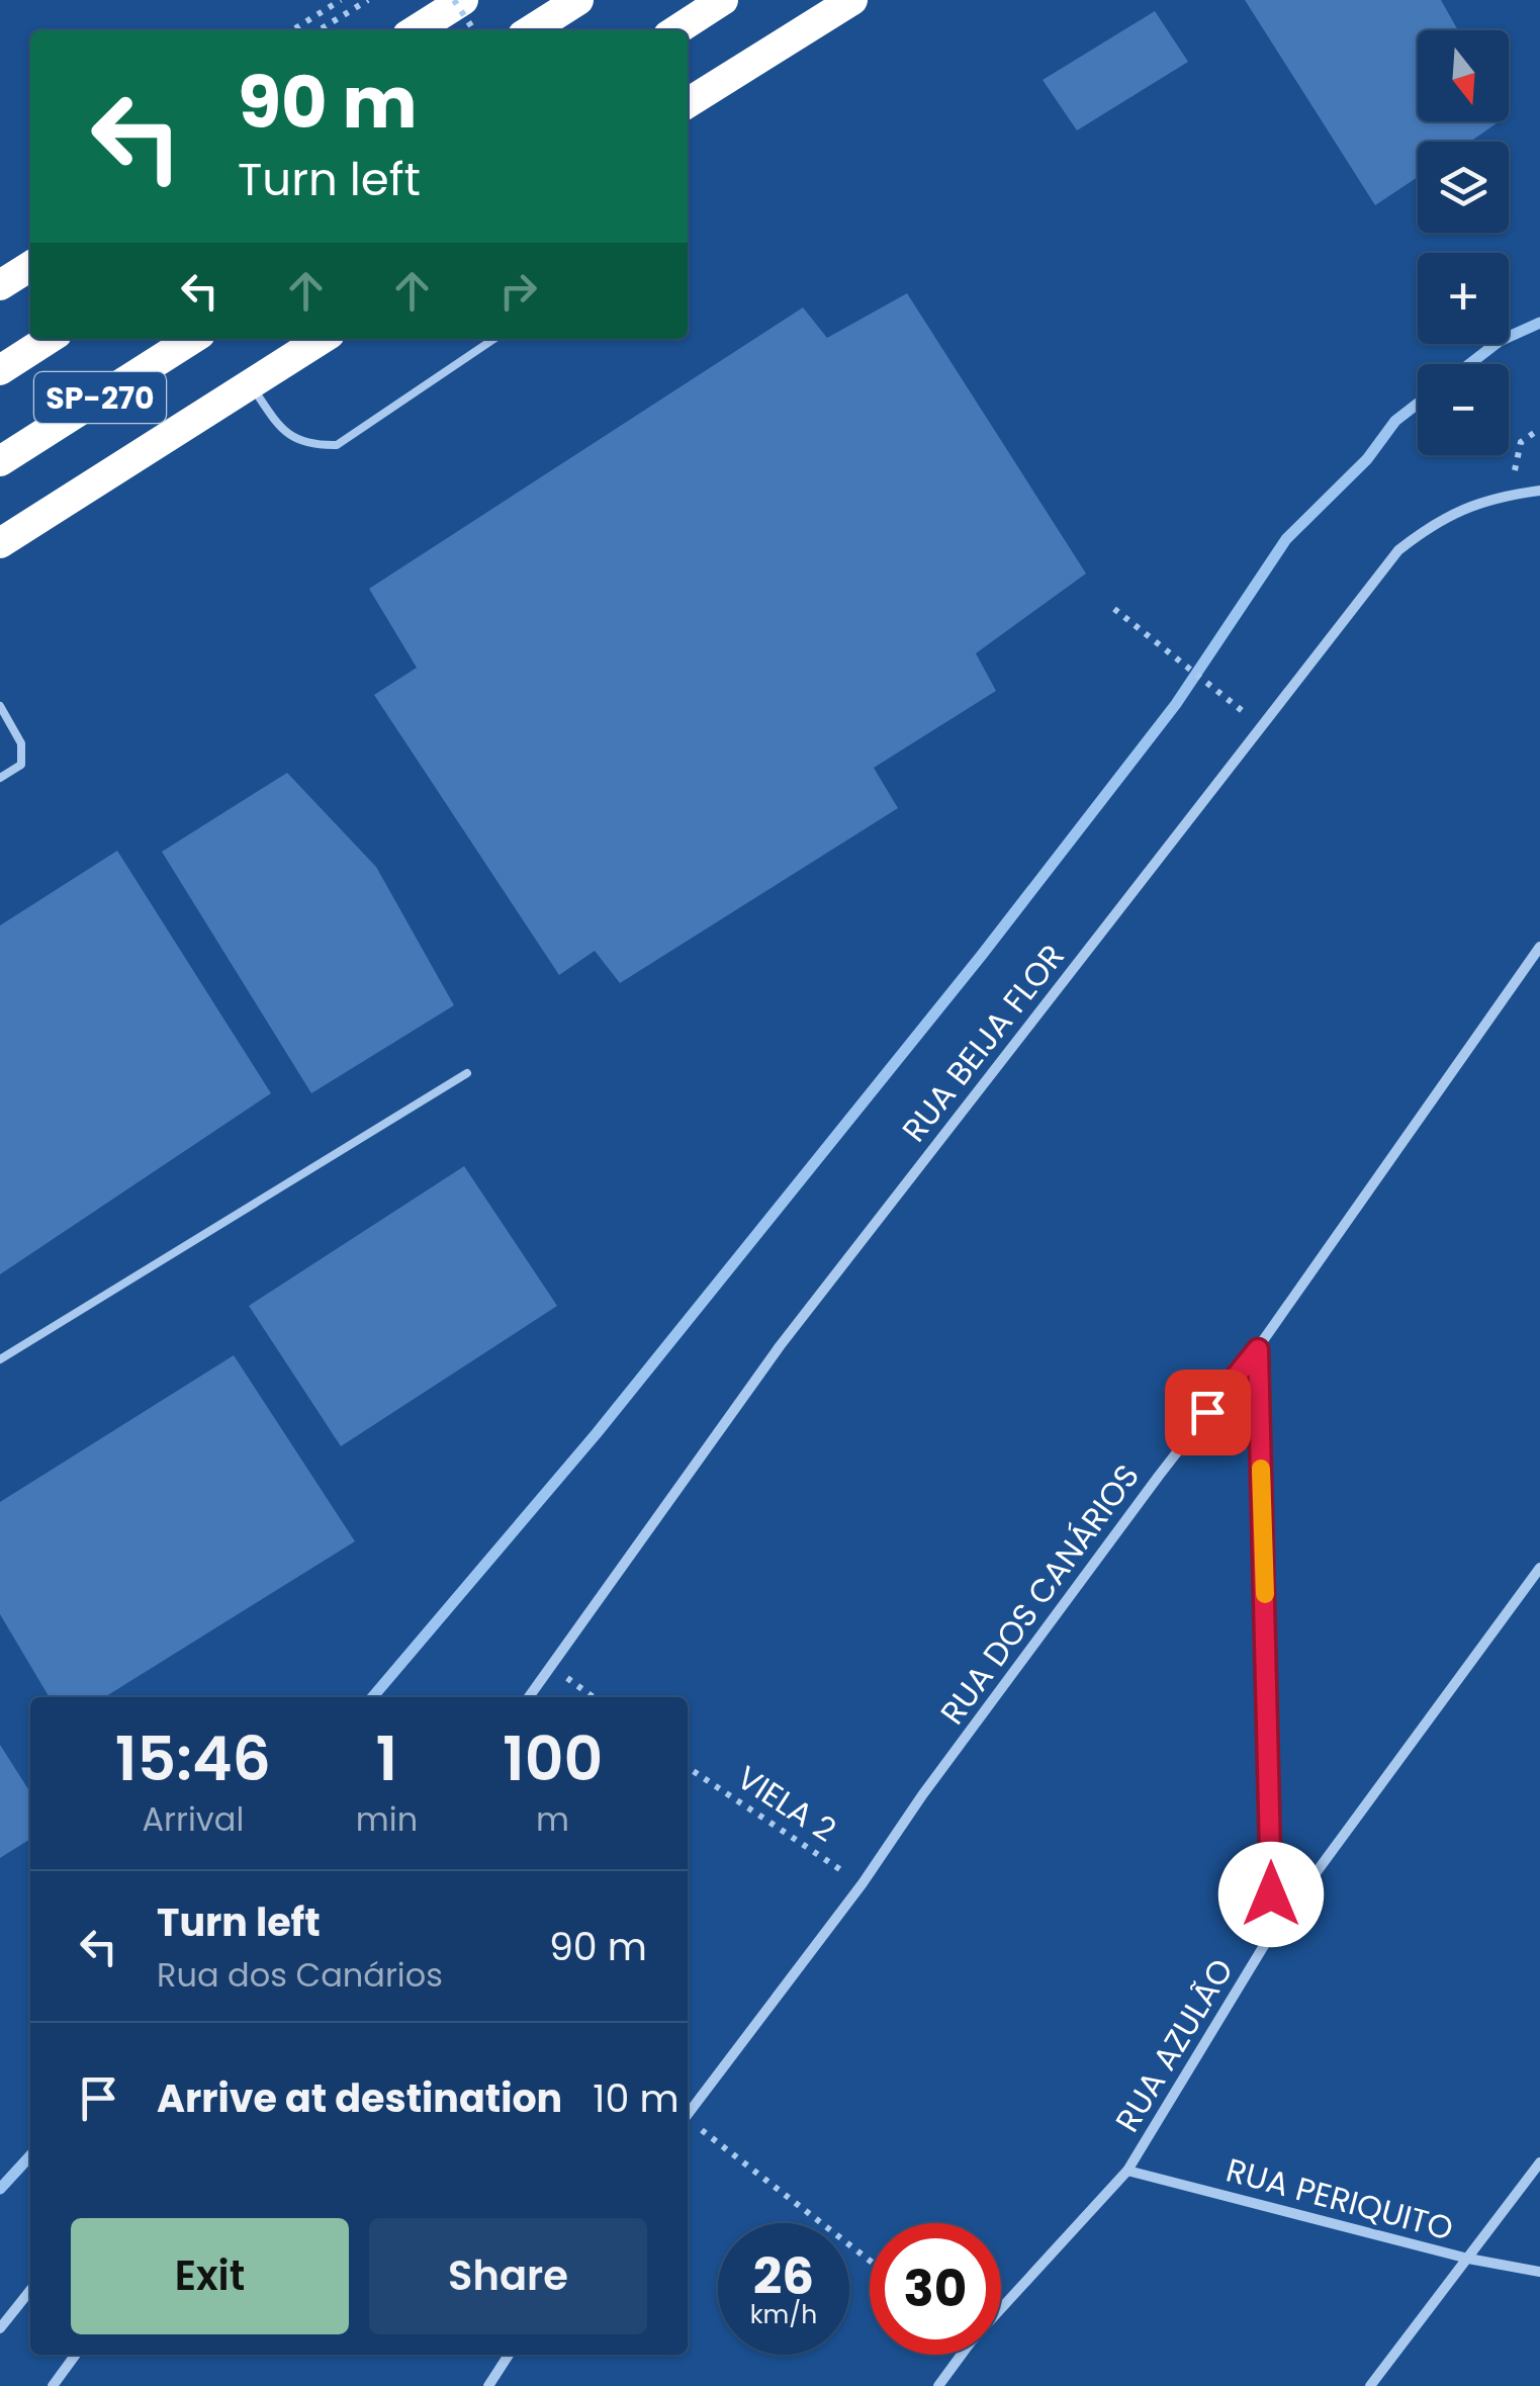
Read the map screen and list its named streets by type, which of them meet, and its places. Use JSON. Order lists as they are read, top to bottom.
{
  "streets": {
    "highway": ["SP-270"],
    "street": [
      "RUA BEIJA FLOR",
      "RUA DOS CANÁRIOS",
      "RUA AZULÃO",
      "RUA PERIQUITO"
    ],
    "path": ["VIELA 2"]
  },
  "crossings": [
    ["RUA DOS CANÁRIOS", "VIELA 2"],
    ["RUA AZULÃO", "RUA PERIQUITO"]
  ],
  "north": "bottom",
  "page": {
    "map_buttons": ["+", "−"],
    "turn": ["90 m", "Turn left"],
    "eta": [
      "15:46",
      "Arrival",
      "1",
      "min",
      "100",
      "m"
    ],
    "list": [
      {
        "name": "Turn left",
        "note": "Rua dos Canários",
        "value": "90 m"
      },
      {
        "name": "Arrive at destination",
        "value": "10 m"
      }
    ],
    "buttons": ["Exit", "Share"],
    "speed": "26 km/h",
    "limit": "30"
  }
}
